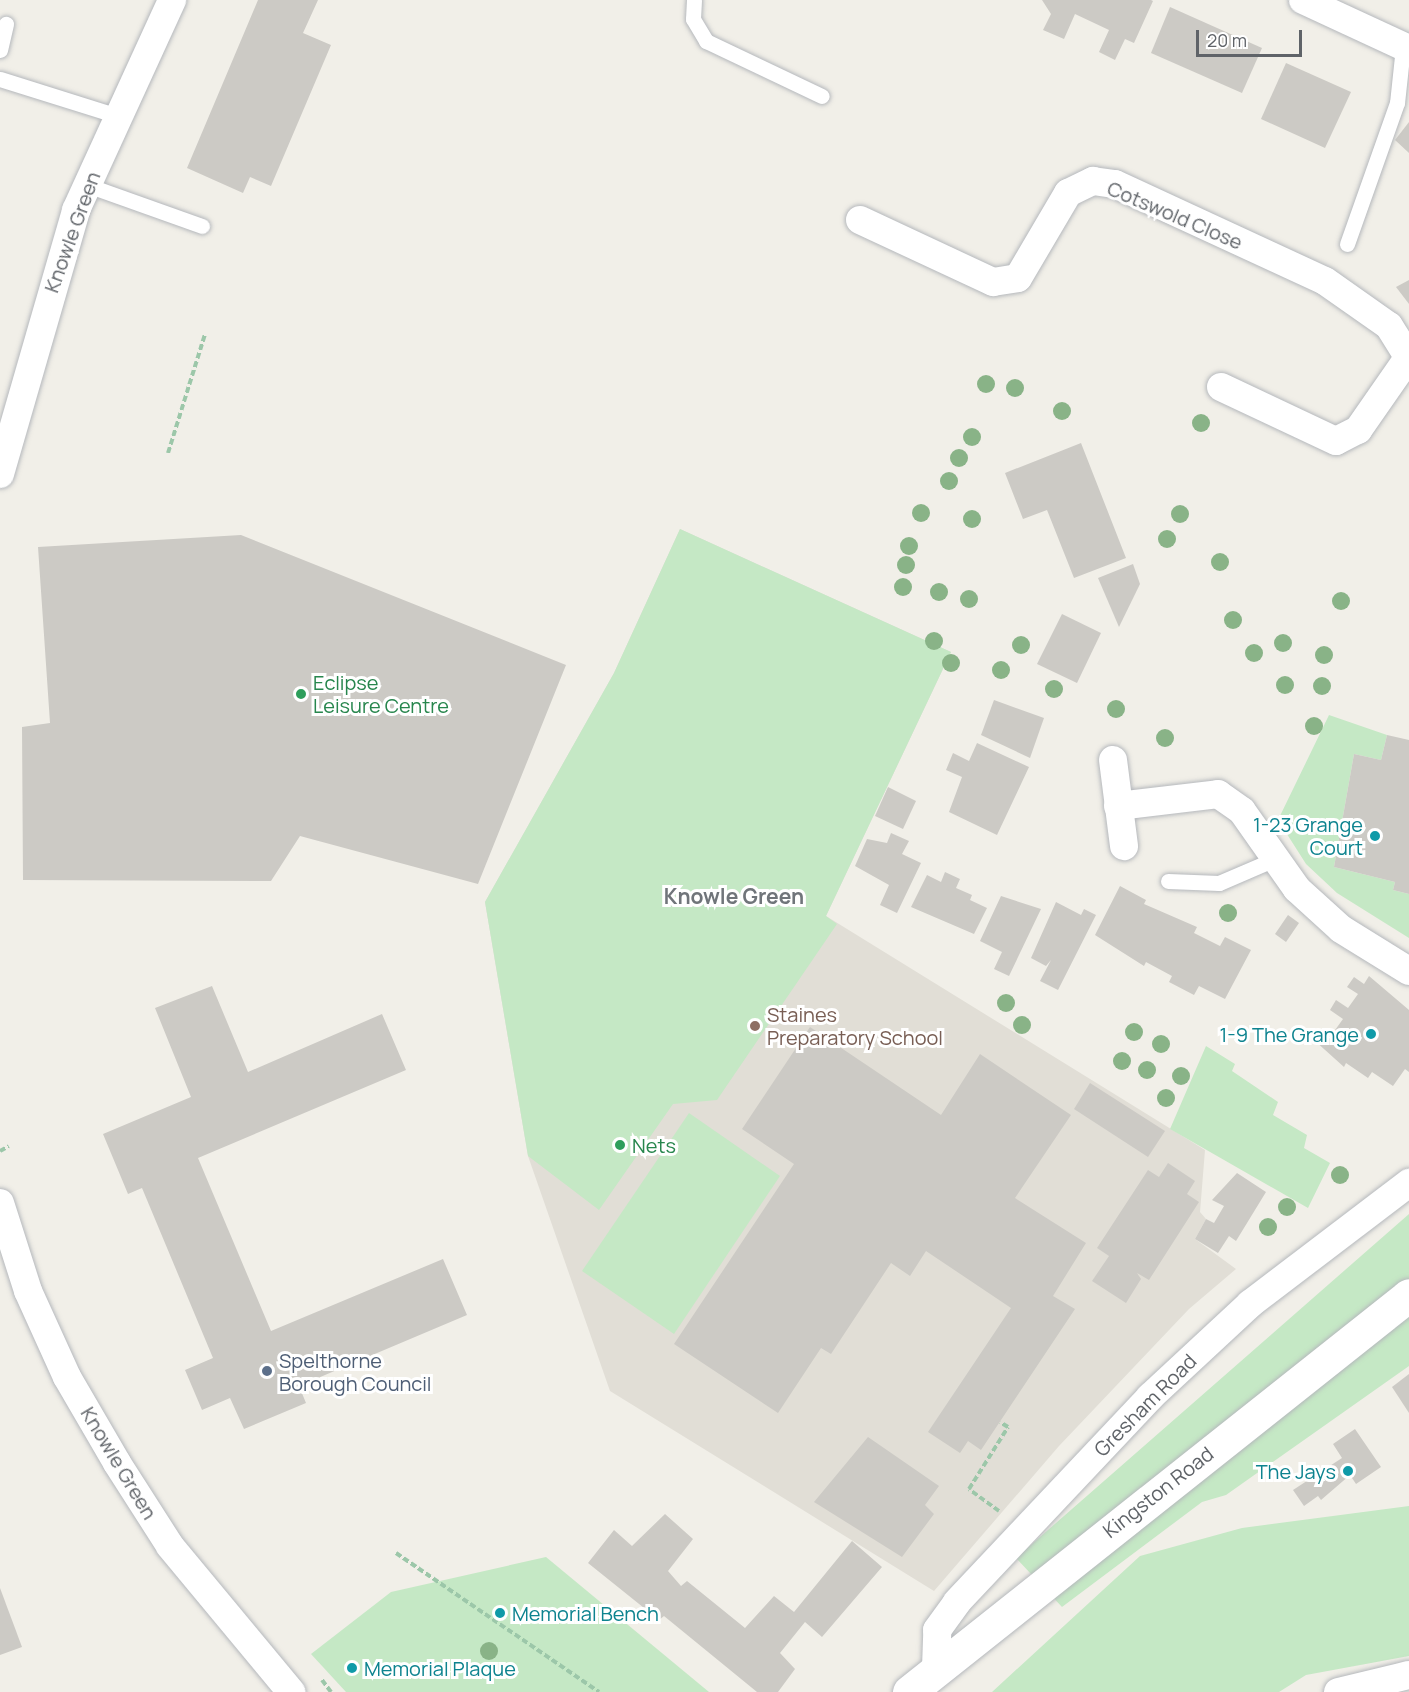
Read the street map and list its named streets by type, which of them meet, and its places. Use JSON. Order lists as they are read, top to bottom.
{
  "streets": {
    "street": [
      "Cotswold Close",
      "Knowle Green",
      "Gresham Road",
      "Kingston Road"
    ]
  },
  "crossings": [
    ["Gresham Road", "Kingston Road"]
  ],
  "districts": ["Knowle Green"],
  "places": [
    "Eclipse Leisure Centre",
    "1-23 Grange Court",
    "Staines Preparatory School",
    "1-9 The Grange",
    "Nets",
    "Spelthorne Borough Council",
    "The Jays",
    "Memorial Bench",
    "Memorial Plaque"
  ],
  "scale_bar": "20 m"
}
